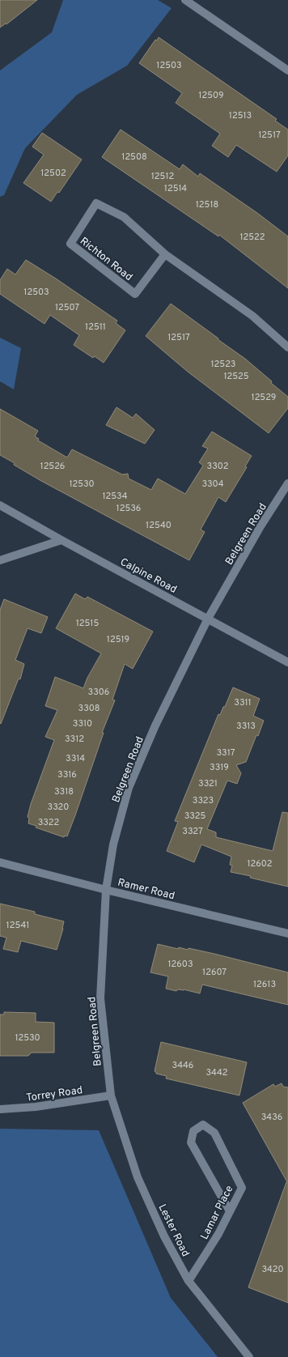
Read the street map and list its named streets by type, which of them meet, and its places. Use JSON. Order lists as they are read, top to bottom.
{
  "streets": {
    "street": [
      "Richton Road",
      "Belgreen Road",
      "Calpine Road",
      "Ramer Road",
      "Torrey Road",
      "Lamar Place",
      "Lester Road"
    ]
  },
  "crossings": [
    ["Belgreen Road", "Calpine Road"],
    ["Belgreen Road", "Ramer Road"],
    ["Belgreen Road", "Torrey Road"],
    ["Belgreen Road", "Lester Road"],
    ["Torrey Road", "Lester Road"],
    ["Lamar Place", "Lester Road"]
  ],
  "house_numbers": [
    "12503",
    "12509",
    "12513",
    "12517",
    "12508",
    "12502",
    "12512",
    "12514",
    "12518",
    "12522",
    "12503",
    "12507",
    "12511",
    "12517",
    "12523",
    "12525",
    "12529",
    "12526",
    "3302",
    "12530",
    "3304",
    "12534",
    "12536",
    "12540",
    "12515",
    "12519",
    "3306",
    "3311",
    "3308",
    "3310",
    "3313",
    "3312",
    "3317",
    "3314",
    "3319",
    "3316",
    "3321",
    "3318",
    "3323",
    "3320",
    "3325",
    "3322",
    "3327",
    "12602",
    "12541",
    "12603",
    "12607",
    "12613",
    "12530",
    "3446",
    "3442",
    "3436",
    "3420"
  ]
}
